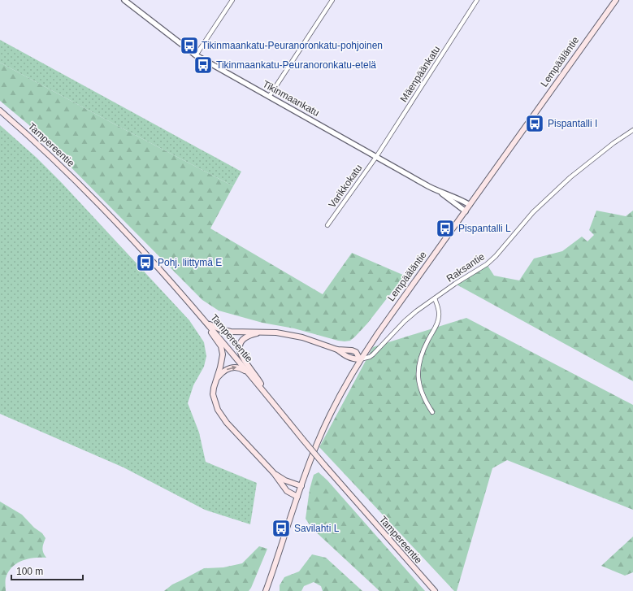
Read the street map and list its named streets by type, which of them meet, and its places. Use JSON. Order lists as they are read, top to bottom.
{
  "streets": {
    "main road": ["Lempääläntie", "Tampereentie"],
    "street": [
      "Mäenpäänkatu",
      "Tikinmaankatu",
      "Varikkokatu",
      "Raksantie"
    ]
  },
  "crossings": [
    ["Lempääläntie", "Tikinmaankatu"],
    ["Lempääläntie", "Raksantie"],
    ["Mäenpäänkatu", "Tikinmaankatu"],
    ["Mäenpäänkatu", "Varikkokatu"],
    ["Tikinmaankatu", "Varikkokatu"]
  ],
  "places": {
    "bus stop": [
      "Tikinmaankatu-Peuranoronkatu-pohjoinen",
      "Tikinmaankatu-Peuranoronkatu-etelä",
      "Pispantalli I",
      "Pispantalli L",
      "Pohj. liittymä E",
      "Savilahti L"
    ]
  },
  "scale_bar": "100 m"
}
